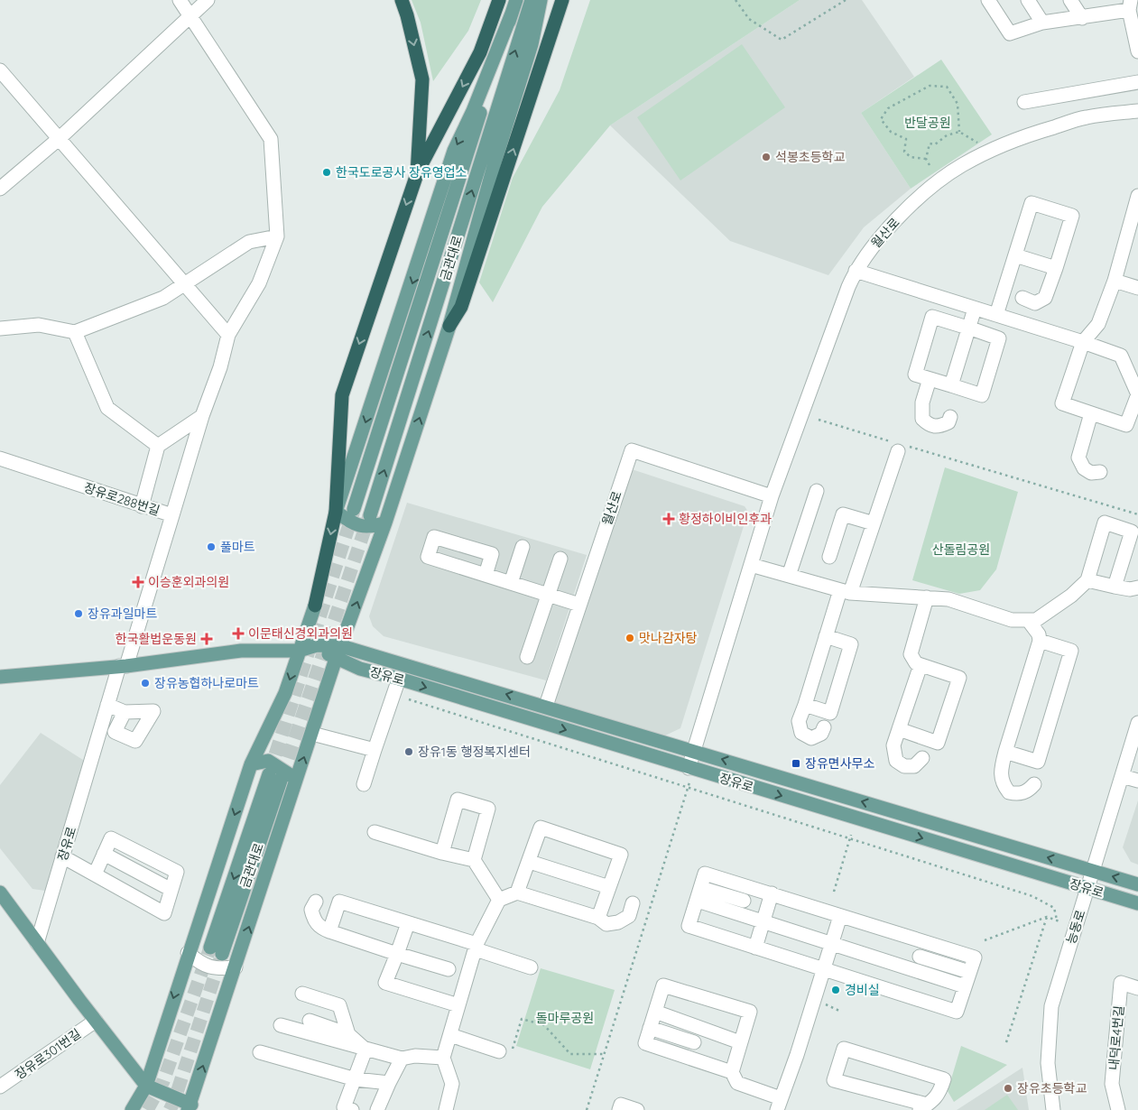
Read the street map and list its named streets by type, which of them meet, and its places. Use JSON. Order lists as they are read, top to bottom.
{
  "streets": {
    "main road": ["금관대로", "장유로"],
    "street": [
      "월산로",
      "장유로288번길",
      "능동로",
      "내덕로4번길",
      "장유로301번길"
    ]
  },
  "crossings": [
    ["월산로", "장유로"],
    ["장유로288번길", "장유로"],
    ["장유로", "능동로"]
  ],
  "parks": ["반달공원", "산돌림공원", "돌마루공원"],
  "places": {
    "other": [
      "석봉초등학교",
      "한국도로공사 장유영업소",
      "풀마트",
      "장유과일마트",
      "맛나감자탕",
      "장유농협하나로마트",
      "장유1동 행정복지센터",
      "경비실",
      "장유초등학교"
    ],
    "health": [
      "황정하이비인후과",
      "이승훈외과의원",
      "이문태신경외과의원",
      "한국활법운동원"
    ],
    "transit": ["장유면사무소"]
  }
}
